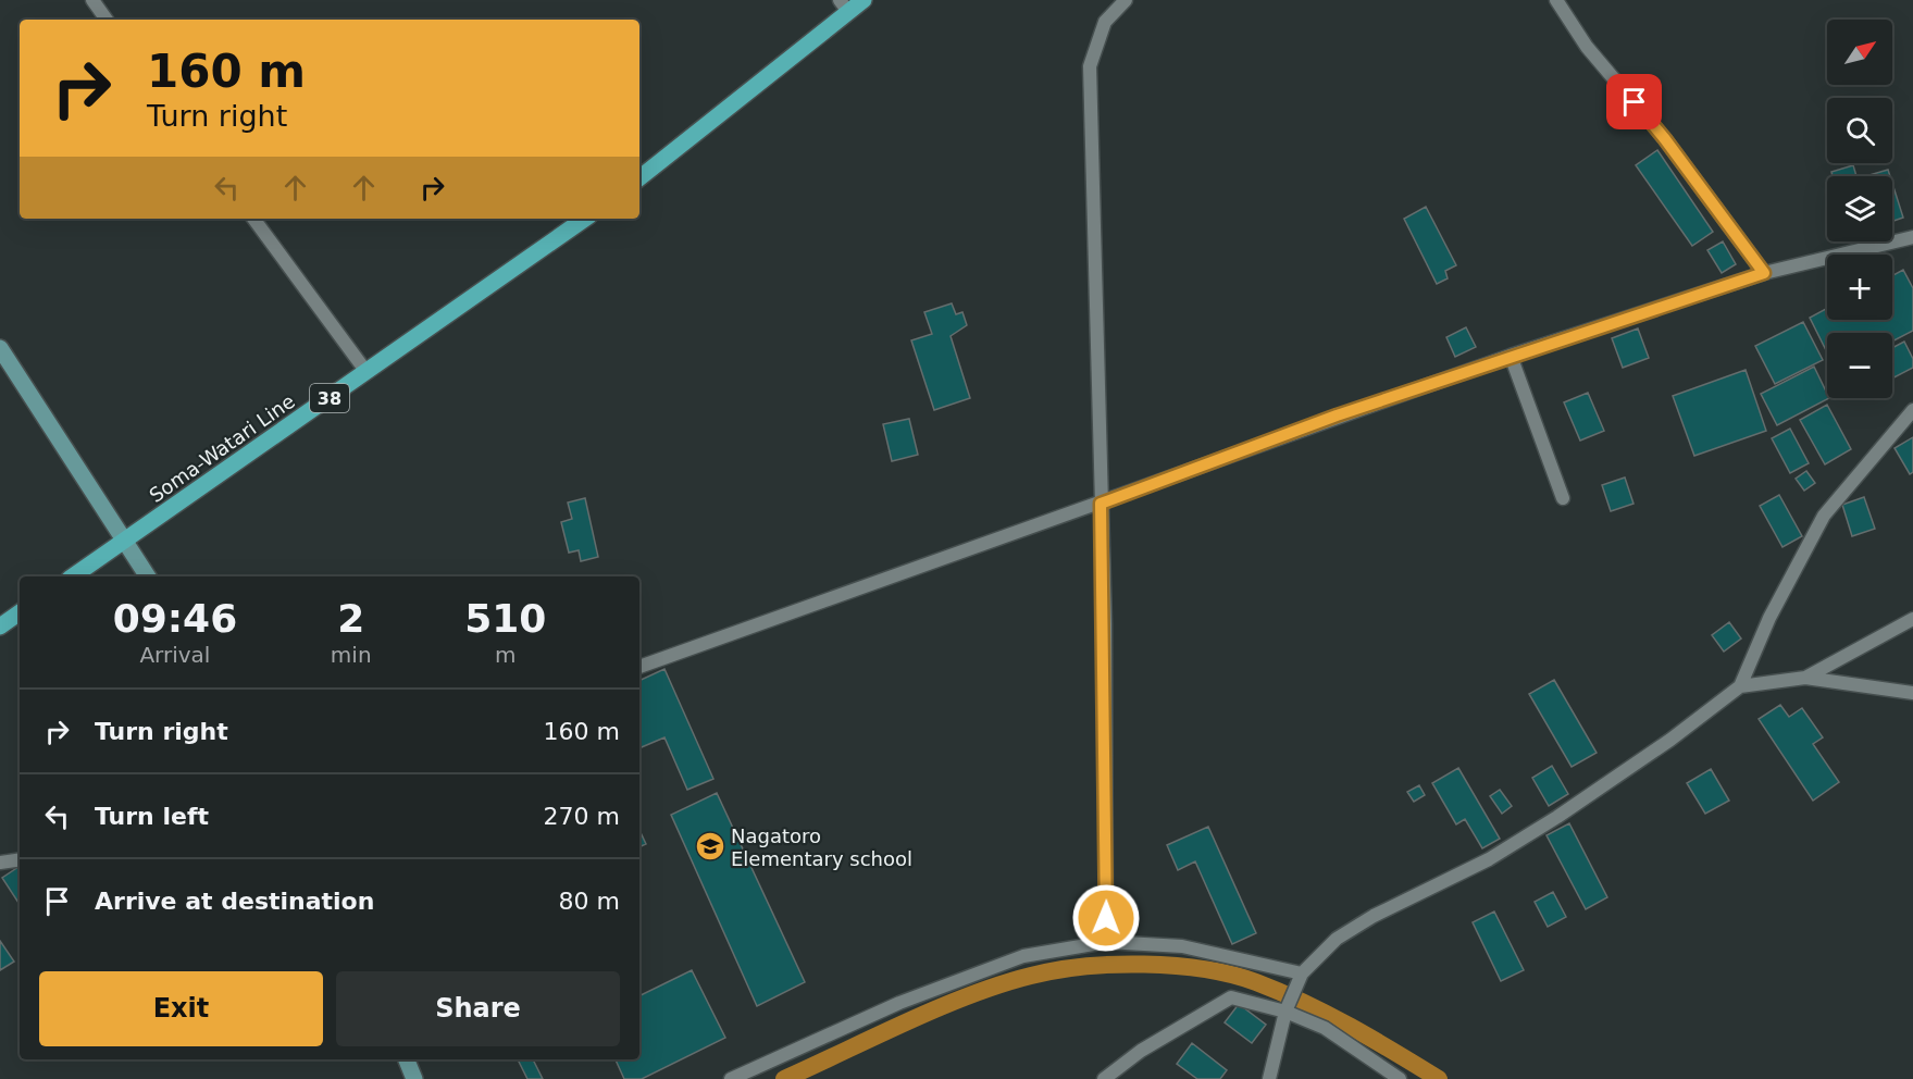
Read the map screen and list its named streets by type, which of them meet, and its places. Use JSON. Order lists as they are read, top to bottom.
{
  "streets": {
    "main road": ["38", "Soma-Watari Line"]
  },
  "places": {
    "school or university": ["Nagatoro Elementary school"]
  },
  "north": "top right",
  "page": {
    "map_buttons": ["+", "−"],
    "turn": ["160 m", "Turn right"],
    "eta": [
      "09:46",
      "Arrival",
      "2",
      "min",
      "510",
      "m"
    ],
    "list": [
      {
        "name": "Turn right",
        "value": "160 m"
      },
      {
        "name": "Turn left",
        "value": "270 m"
      },
      {
        "name": "Arrive at destination",
        "value": "80 m"
      }
    ],
    "buttons": ["Exit", "Share"]
  }
}
